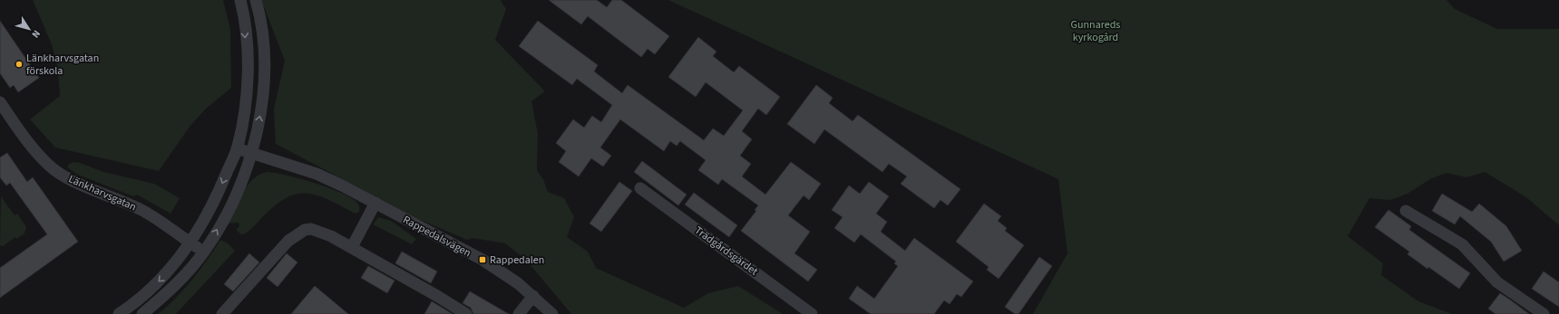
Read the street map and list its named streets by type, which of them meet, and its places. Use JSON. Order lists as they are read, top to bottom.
{
  "streets": {
    "street": ["Länkharvsgatan", "Rappedalsvägen", "Trädgårdsgärdet"]
  },
  "parks": ["Gunnareds kyrkogård"],
  "places": {
    "other": ["Länkharvsgatan förskola"],
    "transit": ["Rappedalen"]
  },
  "north": "bottom right"
}
